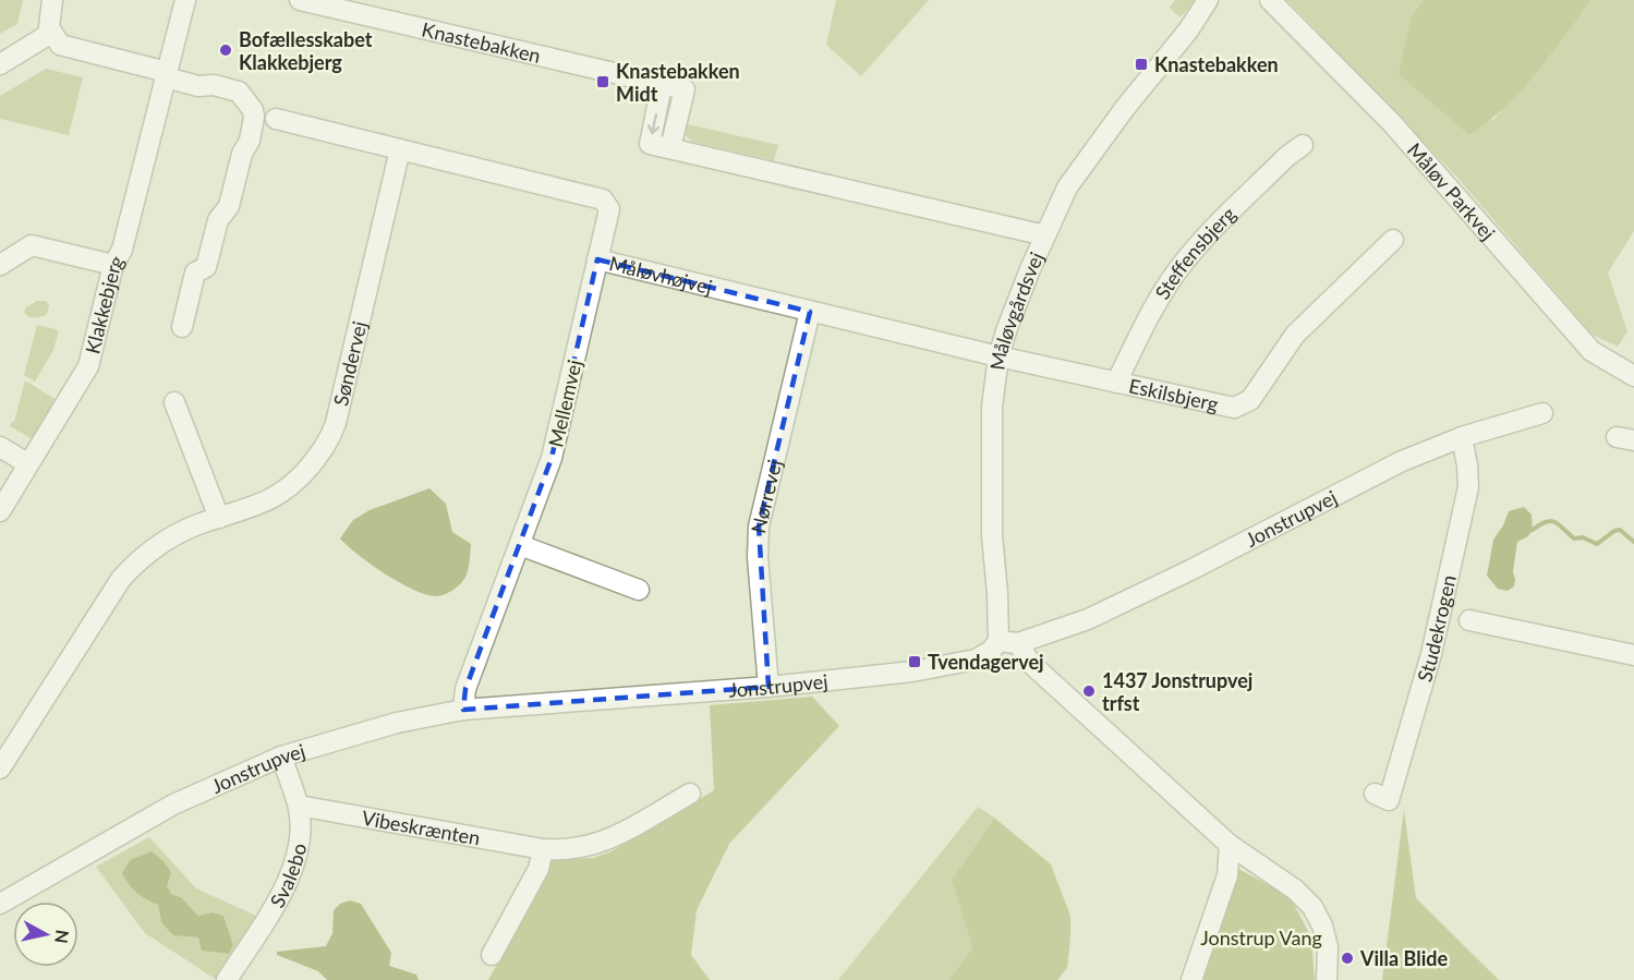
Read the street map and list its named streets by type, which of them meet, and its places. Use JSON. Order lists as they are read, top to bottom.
{
  "streets": {
    "street": [
      "Knastebakken",
      "Måløv Parkvej",
      "Steffensbjerg",
      "Måløvhøjvej",
      "Klakkebjerg",
      "Måløvgårdsvej",
      "Søndervej",
      "Eskilsbjerg",
      "Mellemvej",
      "Nørrevej",
      "Jonstrupvej",
      "Studekrogen",
      "Vibeskrænten",
      "Svalebo"
    ]
  },
  "crossings": [
    ["Knastebakken", "Måløvgårdsvej"],
    ["Steffensbjerg", "Eskilsbjerg"],
    ["Måløvhøjvej", "Måløvgårdsvej"],
    ["Måløvhøjvej", "Søndervej"],
    ["Måløvhøjvej", "Eskilsbjerg"],
    ["Måløvhøjvej", "Mellemvej"],
    ["Måløvhøjvej", "Nørrevej"],
    ["Måløvgårdsvej", "Eskilsbjerg"],
    ["Måløvgårdsvej", "Jonstrupvej"],
    ["Mellemvej", "Jonstrupvej"],
    ["Nørrevej", "Jonstrupvej"],
    ["Jonstrupvej", "Studekrogen"],
    ["Jonstrupvej", "Svalebo"],
    ["Vibeskrænten", "Svalebo"]
  ],
  "parks": ["Jonstrup Vang"],
  "places": {
    "other": ["Bofællesskabet Klakkebjerg", "1437 Jonstrupvej trfst", "Villa Blide"],
    "transit": ["Knastebakken", "Knastebakken Midt", "Tvendagervej"]
  },
  "north": "right"
}
